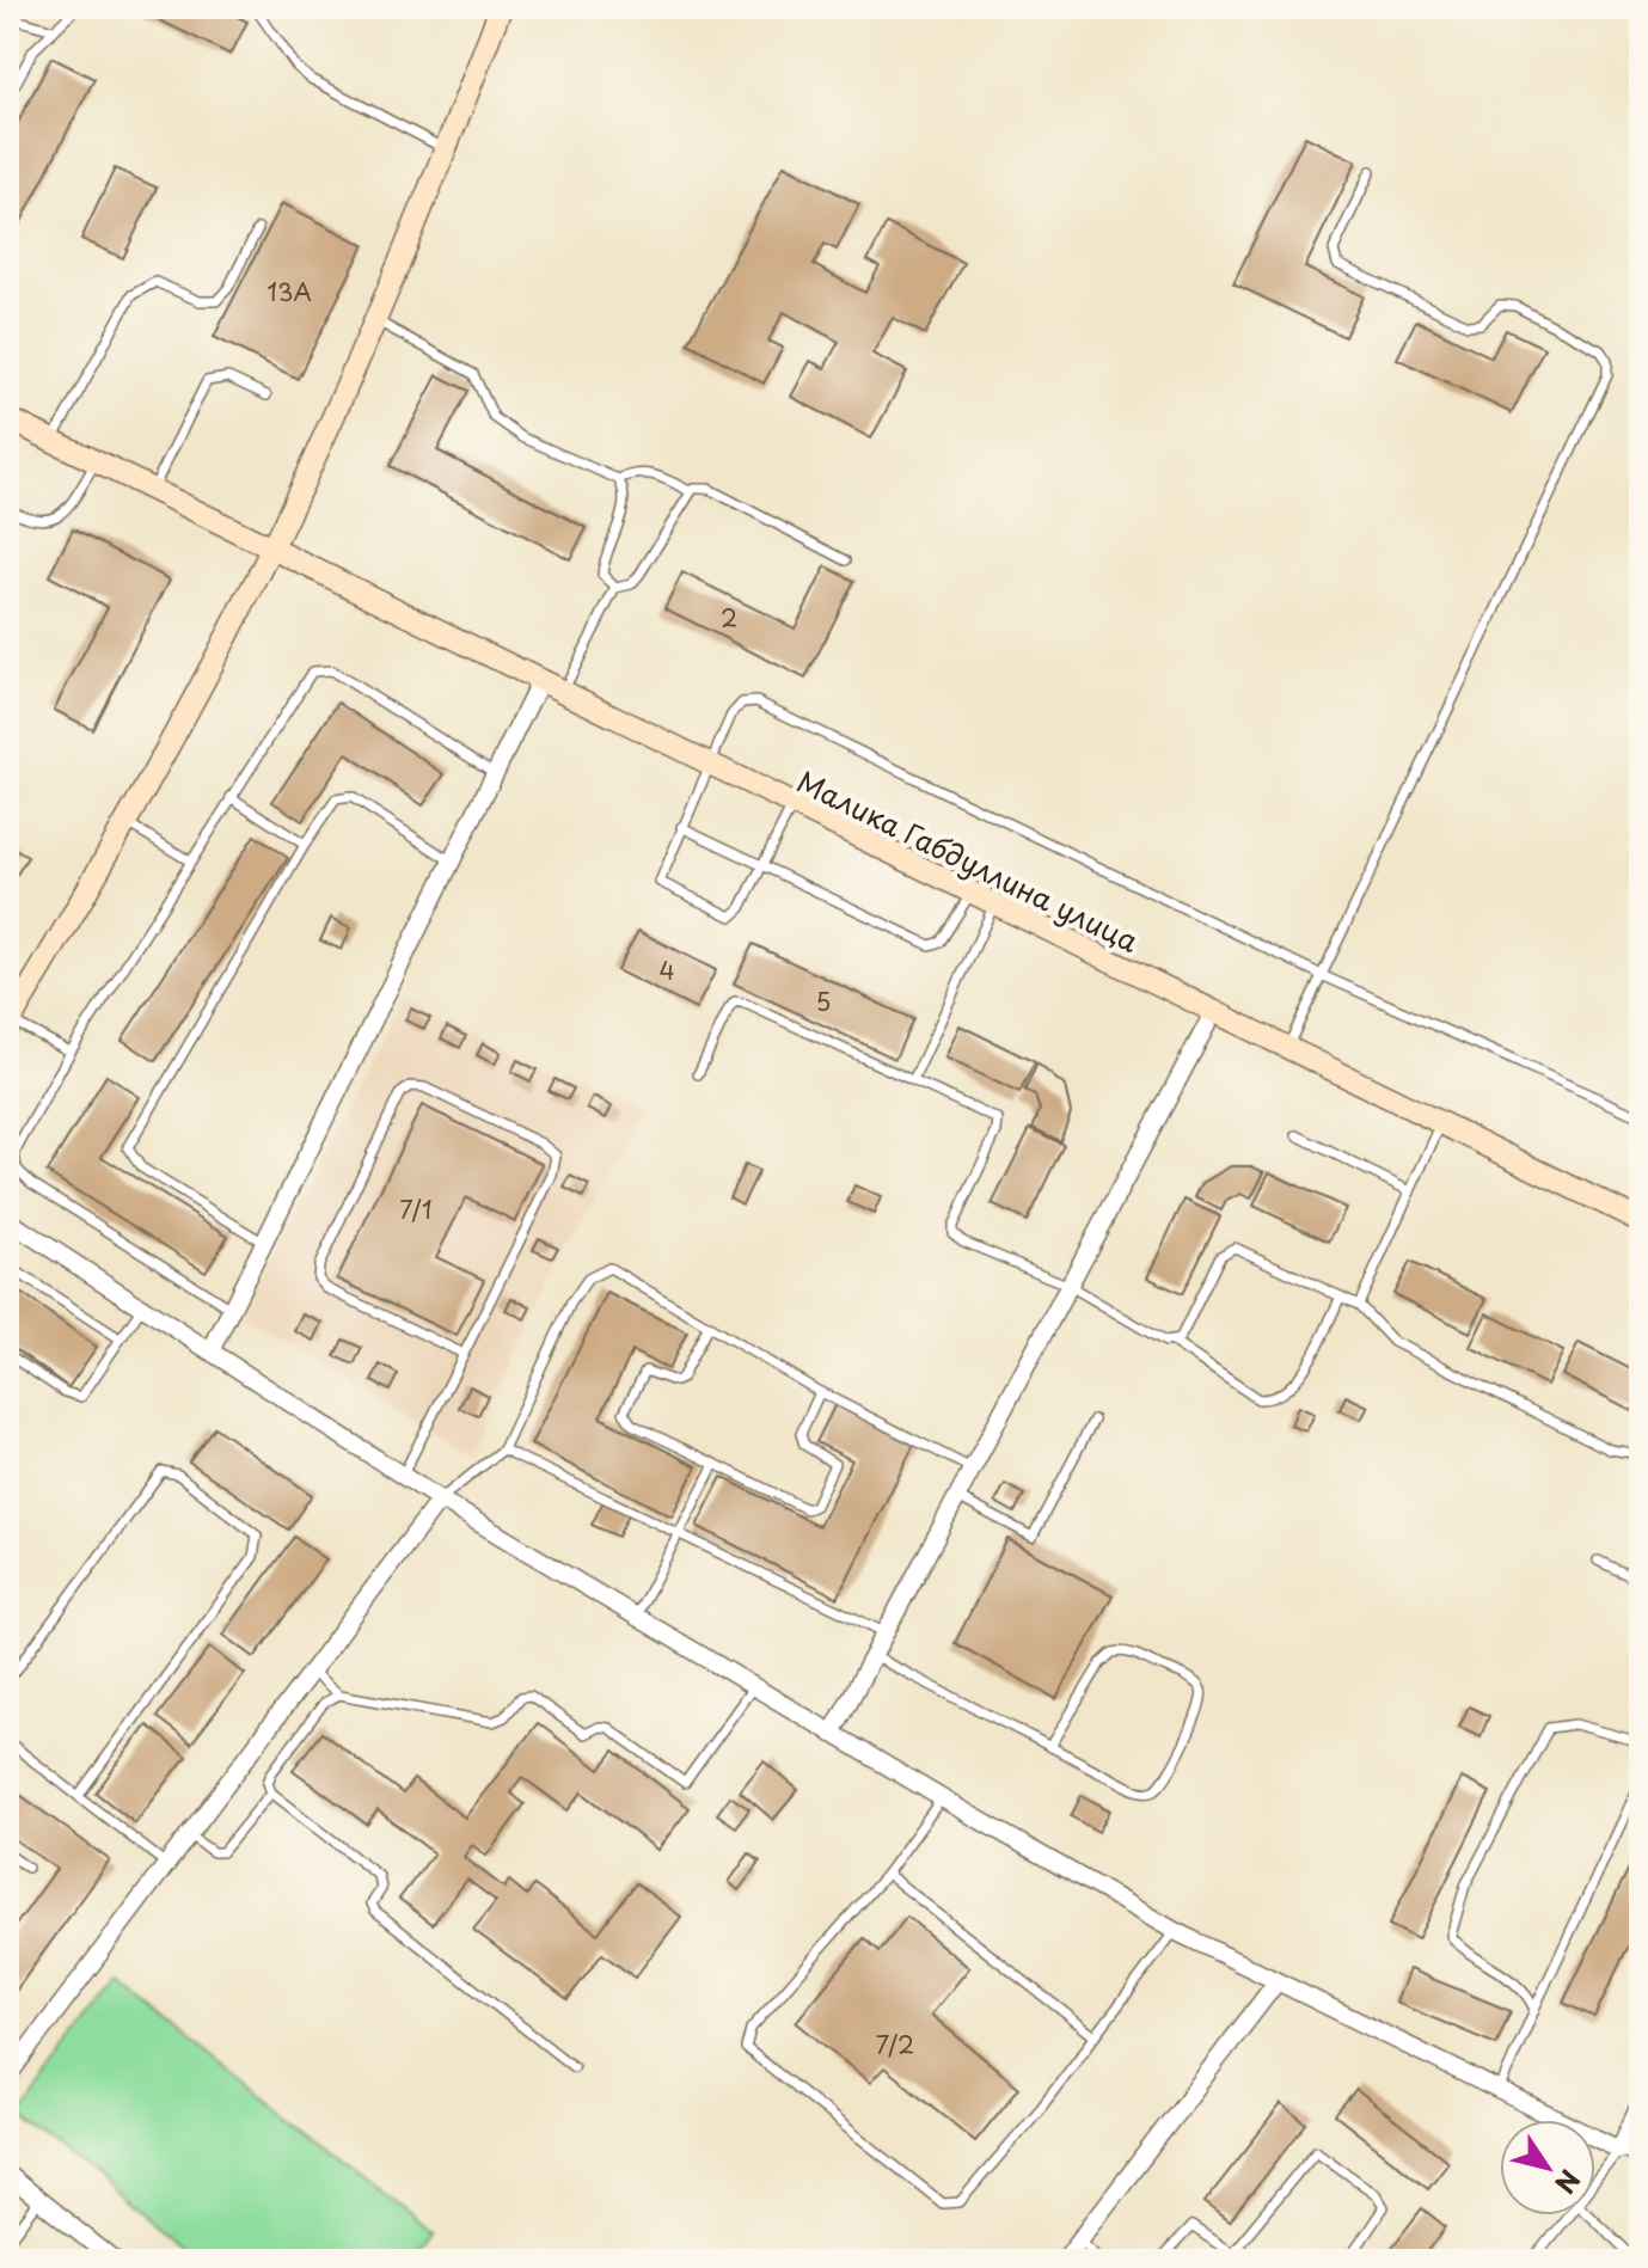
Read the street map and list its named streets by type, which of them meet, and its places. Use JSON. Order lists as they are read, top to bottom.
{
  "streets": {
    "street": ["Малика Габдуллина улица"]
  },
  "house_numbers": [
    "13А",
    "2",
    "4",
    "5",
    "7/1",
    "7/2"
  ],
  "north": "bottom right"
}
